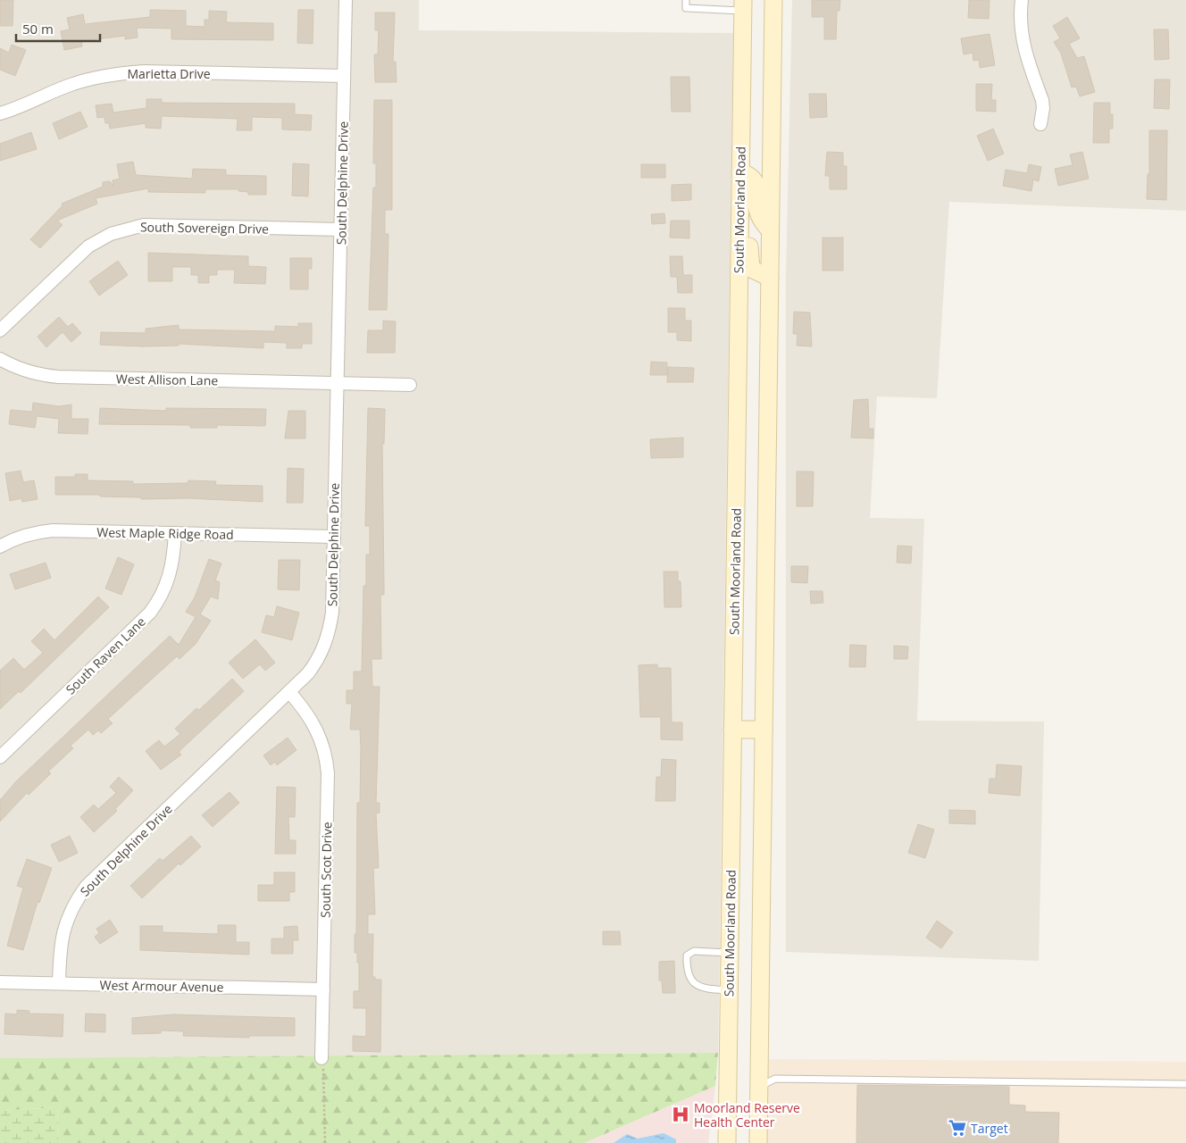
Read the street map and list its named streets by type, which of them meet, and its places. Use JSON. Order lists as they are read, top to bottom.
{
  "streets": {
    "main road": ["South Moorland Road"],
    "street": [
      "Marietta Drive",
      "South Delphine Drive",
      "South Sovereign Drive",
      "West Allison Lane",
      "West Maple Ridge Road",
      "South Raven Lane",
      "South Scot Drive",
      "West Armour Avenue"
    ]
  },
  "crossings": [
    ["Marietta Drive", "South Delphine Drive"],
    ["South Delphine Drive", "South Sovereign Drive"],
    ["South Delphine Drive", "West Allison Lane"],
    ["South Delphine Drive", "West Maple Ridge Road"],
    ["South Delphine Drive", "South Scot Drive"],
    ["South Delphine Drive", "West Armour Avenue"],
    ["West Maple Ridge Road", "South Raven Lane"],
    ["South Scot Drive", "West Armour Avenue"]
  ],
  "places": {
    "hospital": ["Moorland Reserve Health Center"],
    "supermarket": ["Target"]
  },
  "scale_bar": "50 m"
}
